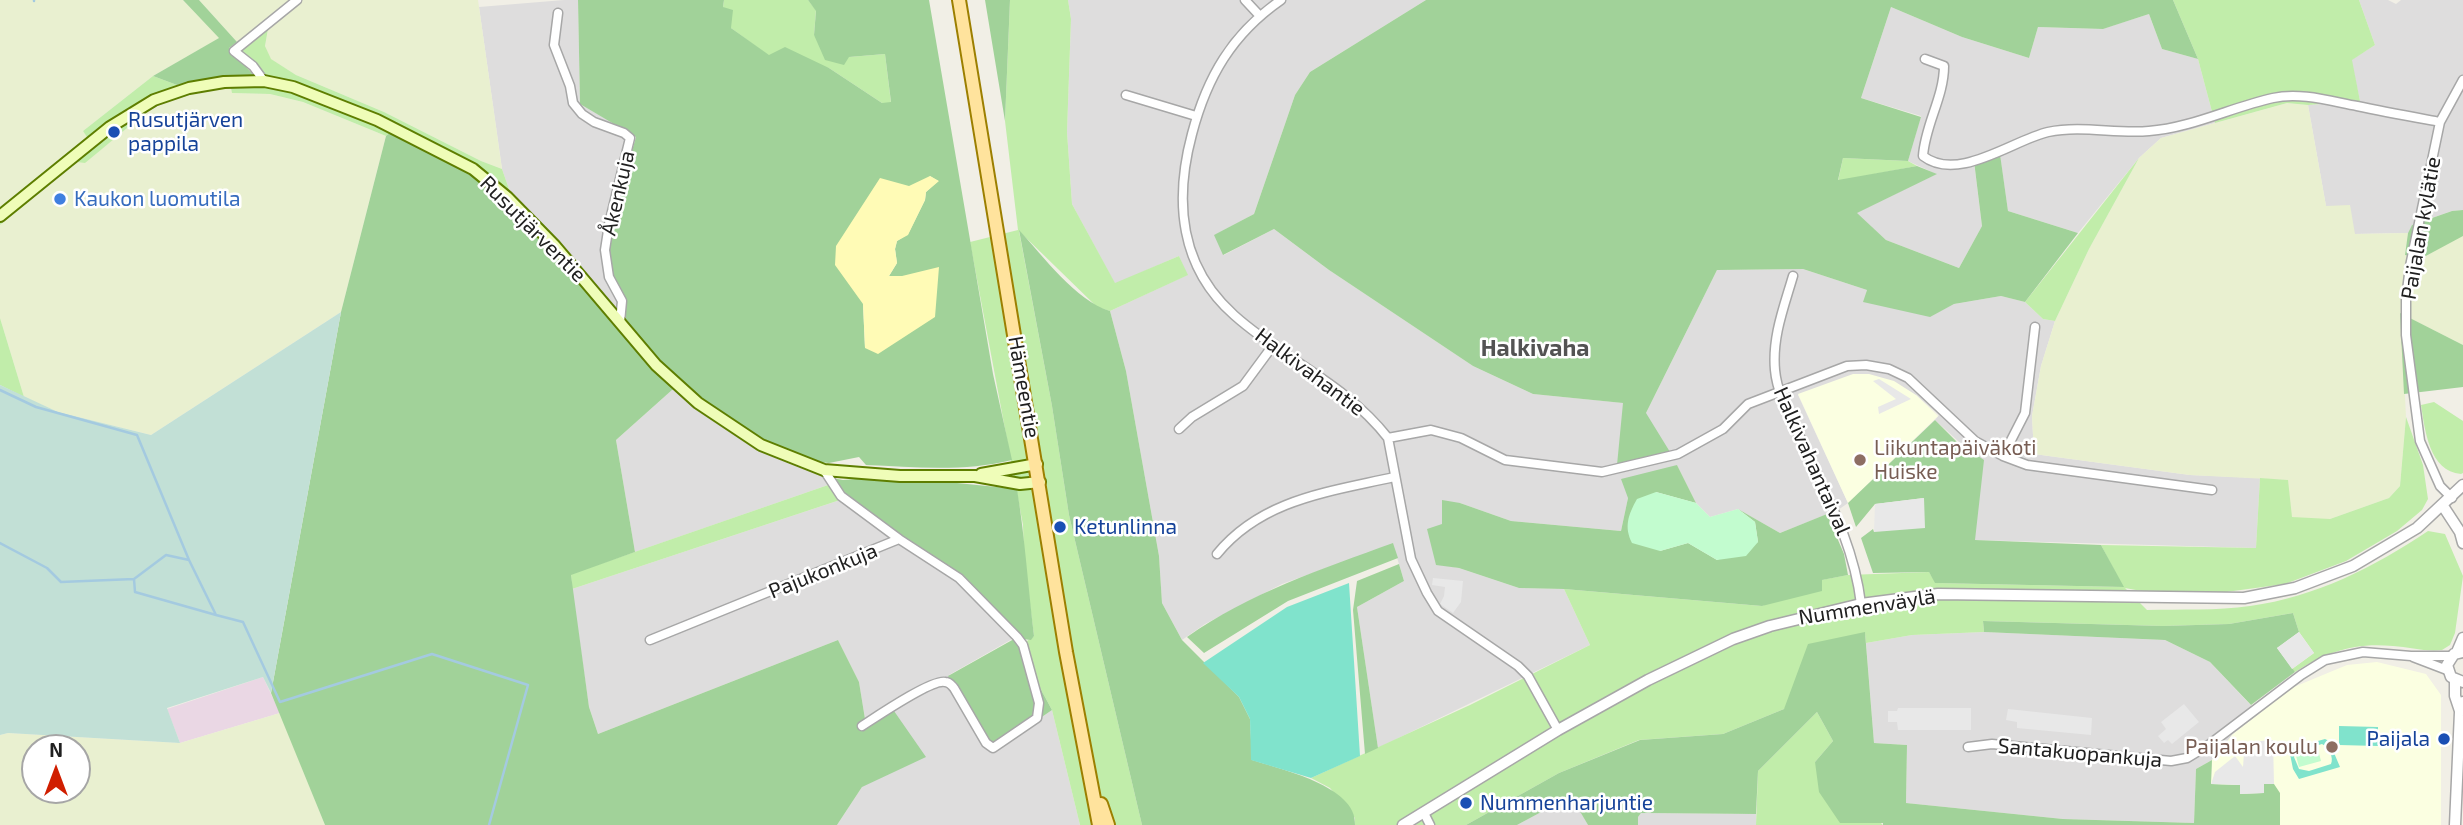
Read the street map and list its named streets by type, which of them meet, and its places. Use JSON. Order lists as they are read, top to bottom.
{
  "streets": {
    "main road": ["Rusutjärventie", "Hämeentie"],
    "street": [
      "Åkenkuja",
      "Paijalan kylätie",
      "Halkivahantie",
      "Halkivahantaival",
      "Pajukonkuja",
      "Nummenväylä",
      "Santakuopankuja"
    ]
  },
  "crossings": [
    ["Åkenkuja", "Rusutjärventie"],
    ["Paijalan kylätie", "Nummenväylä"],
    ["Rusutjärventie", "Hämeentie"],
    ["Rusutjärventie", "Pajukonkuja"],
    ["Halkivahantaival", "Nummenväylä"]
  ],
  "districts": ["Halkivaha"],
  "places": [
    "Rusutjärven pappila",
    "Kaukon luomutila",
    "Liikuntapäiväkoti Huiske",
    "Ketunlinna",
    "Paijala",
    "Paijalan koulu",
    "Nummenharjuntie"
  ],
  "north": "top"
}
